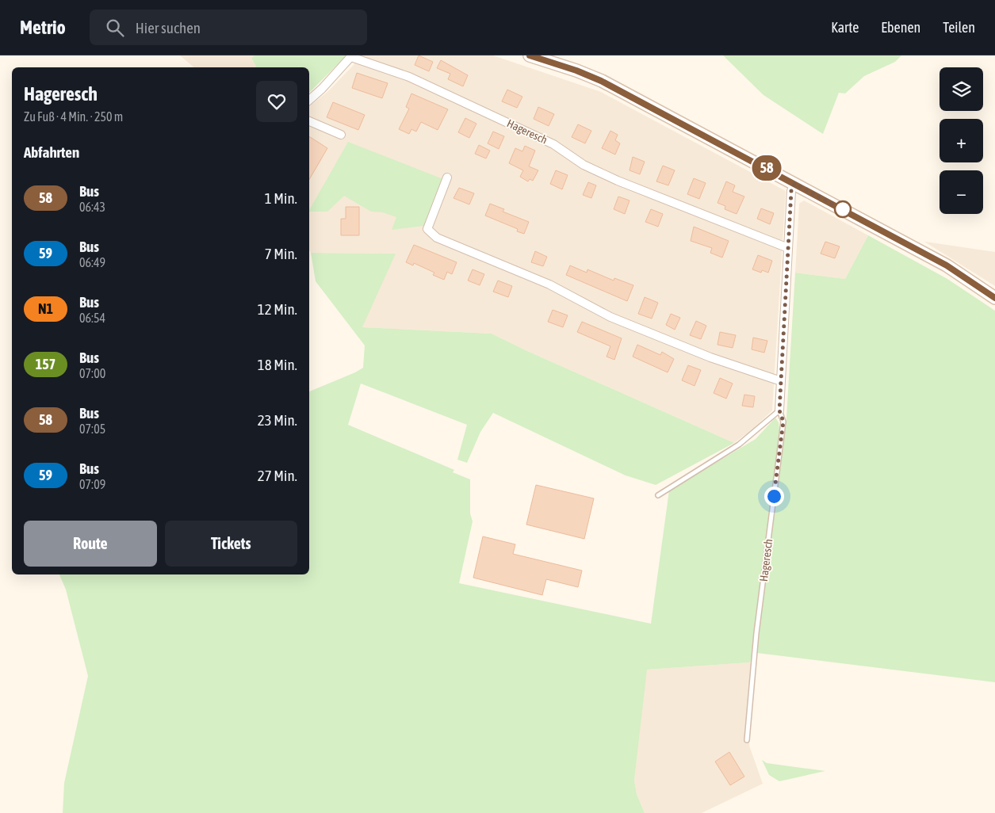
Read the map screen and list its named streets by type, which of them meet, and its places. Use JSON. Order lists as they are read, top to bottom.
{
  "streets": {
    "street": ["Hageresch"]
  },
  "lines": ["bus line 58"],
  "page": {
    "header": "Metrio",
    "search": "Hier suchen",
    "nav": ["Karte", "Ebenen", "Teilen"],
    "on_map": "58",
    "map_buttons": ["+", "−"],
    "heading": [
      ["Hageresch", "Zu Fuß · 4 Min. · 250 m"],
      "Abfahrten"
    ],
    "list": [
      {
        "mark": "58",
        "name": "Bus",
        "note": "06:43",
        "value": "1 Min."
      },
      {
        "mark": "59",
        "name": "Bus",
        "note": "06:49",
        "value": "7 Min."
      },
      {
        "mark": "N1",
        "name": "Bus",
        "note": "06:54",
        "value": "12 Min."
      },
      {
        "mark": "157",
        "name": "Bus",
        "note": "07:00",
        "value": "18 Min."
      },
      {
        "mark": "58",
        "name": "Bus",
        "note": "07:05",
        "value": "23 Min."
      },
      {
        "mark": "59",
        "name": "Bus",
        "note": "07:09",
        "value": "27 Min."
      }
    ],
    "buttons": ["Route", "Tickets"]
  }
}
